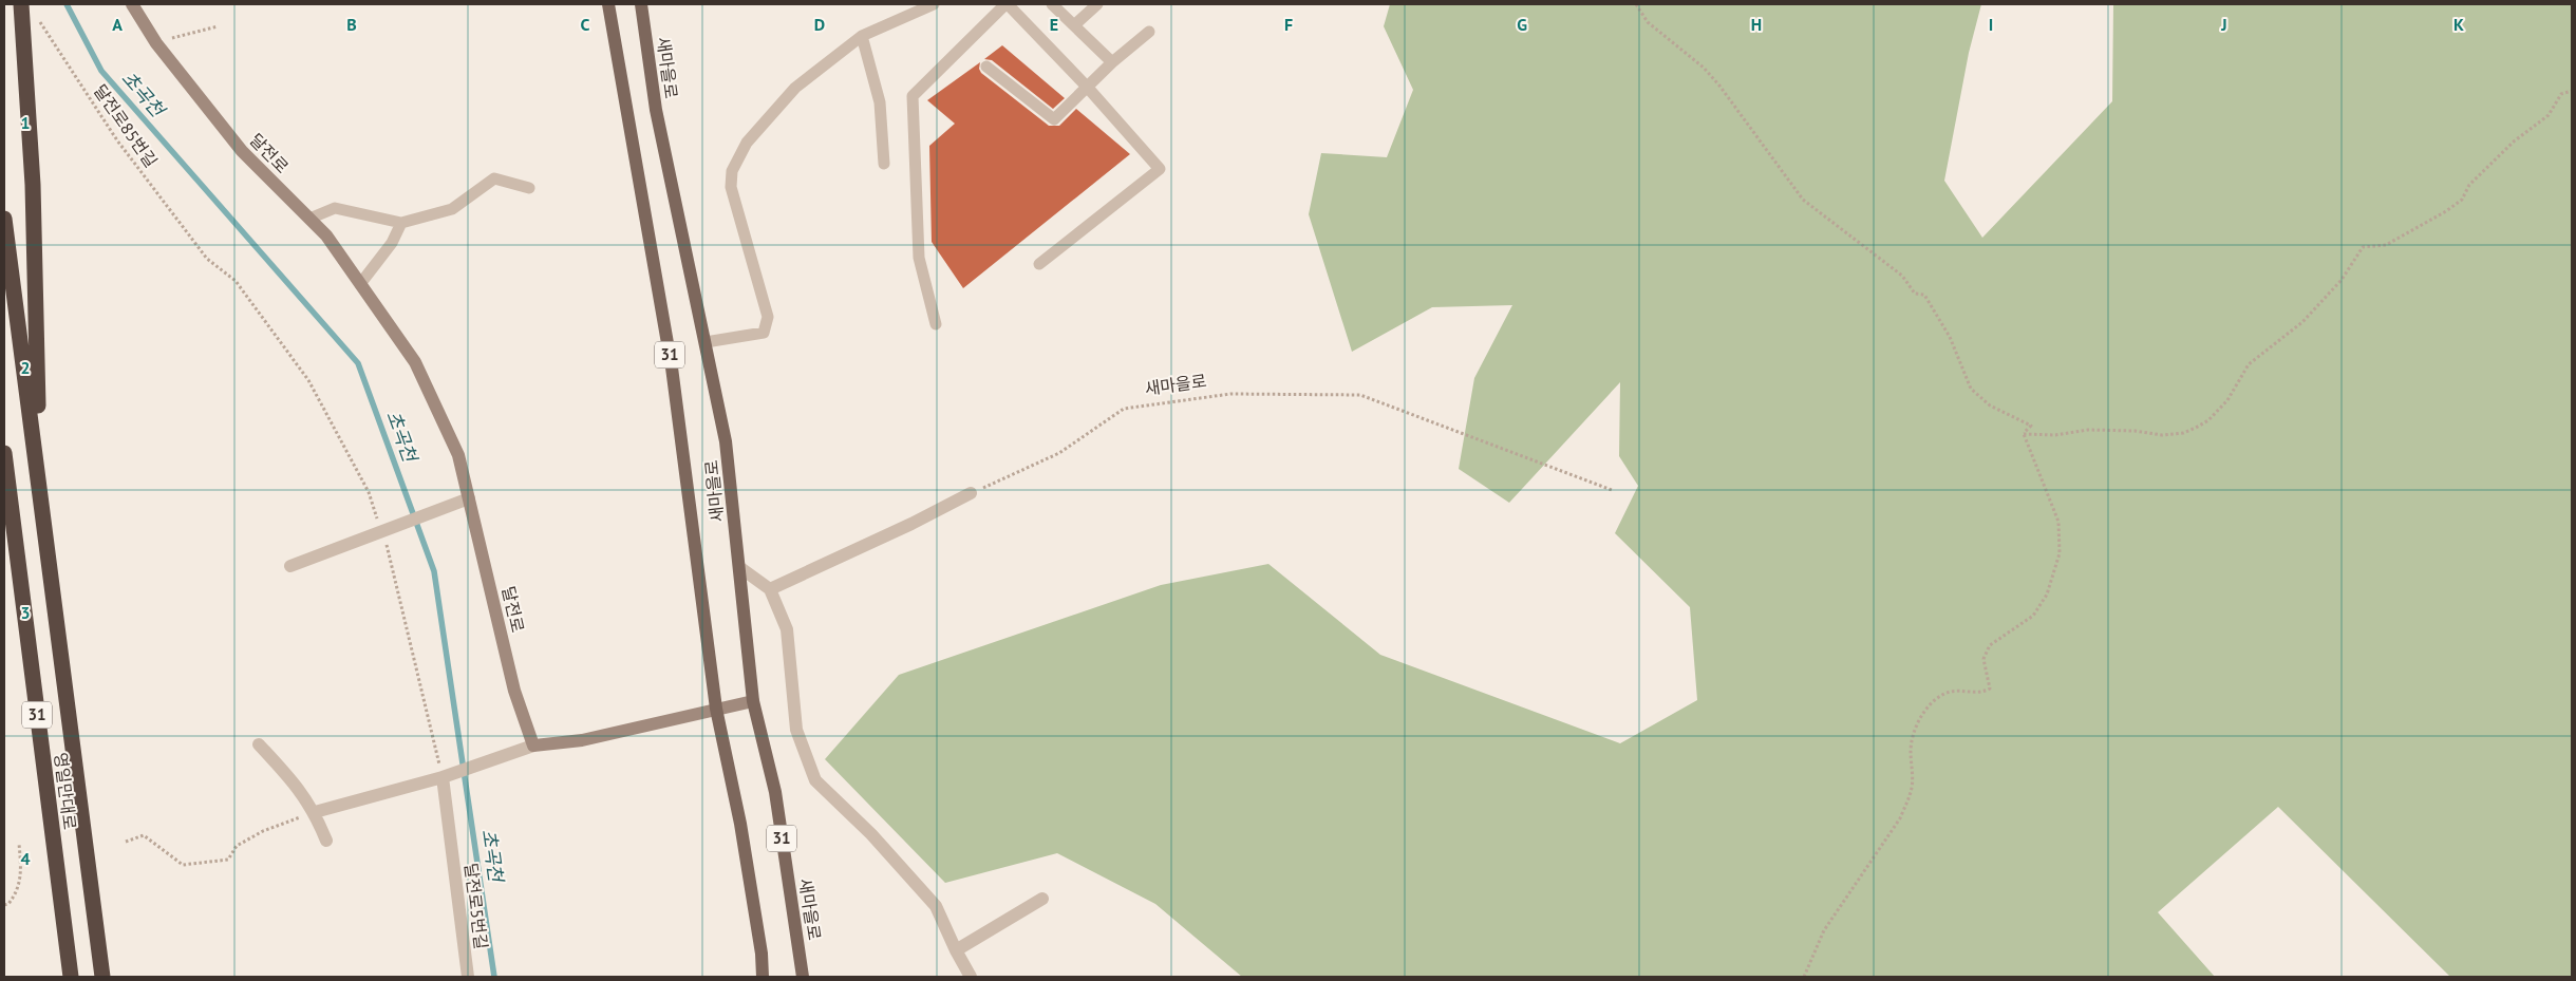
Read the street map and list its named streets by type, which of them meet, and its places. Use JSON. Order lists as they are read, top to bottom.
{
  "streets": {
    "highway": ["31", "영일만대로"],
    "main road": ["새마을로"],
    "street": ["달전로", "달전로5번길"],
    "path": ["달전로85번길"]
  },
  "crossings": [
    ["달전로85번길", "달전로5번길"]
  ],
  "water": ["초곡천"],
  "grid": {
    "columns": [
      "A",
      "B",
      "C",
      "D",
      "E",
      "F",
      "G",
      "H",
      "I",
      "J",
      "K"
    ],
    "rows": [
      "1",
      "2",
      "3",
      "4"
    ]
  }
}
